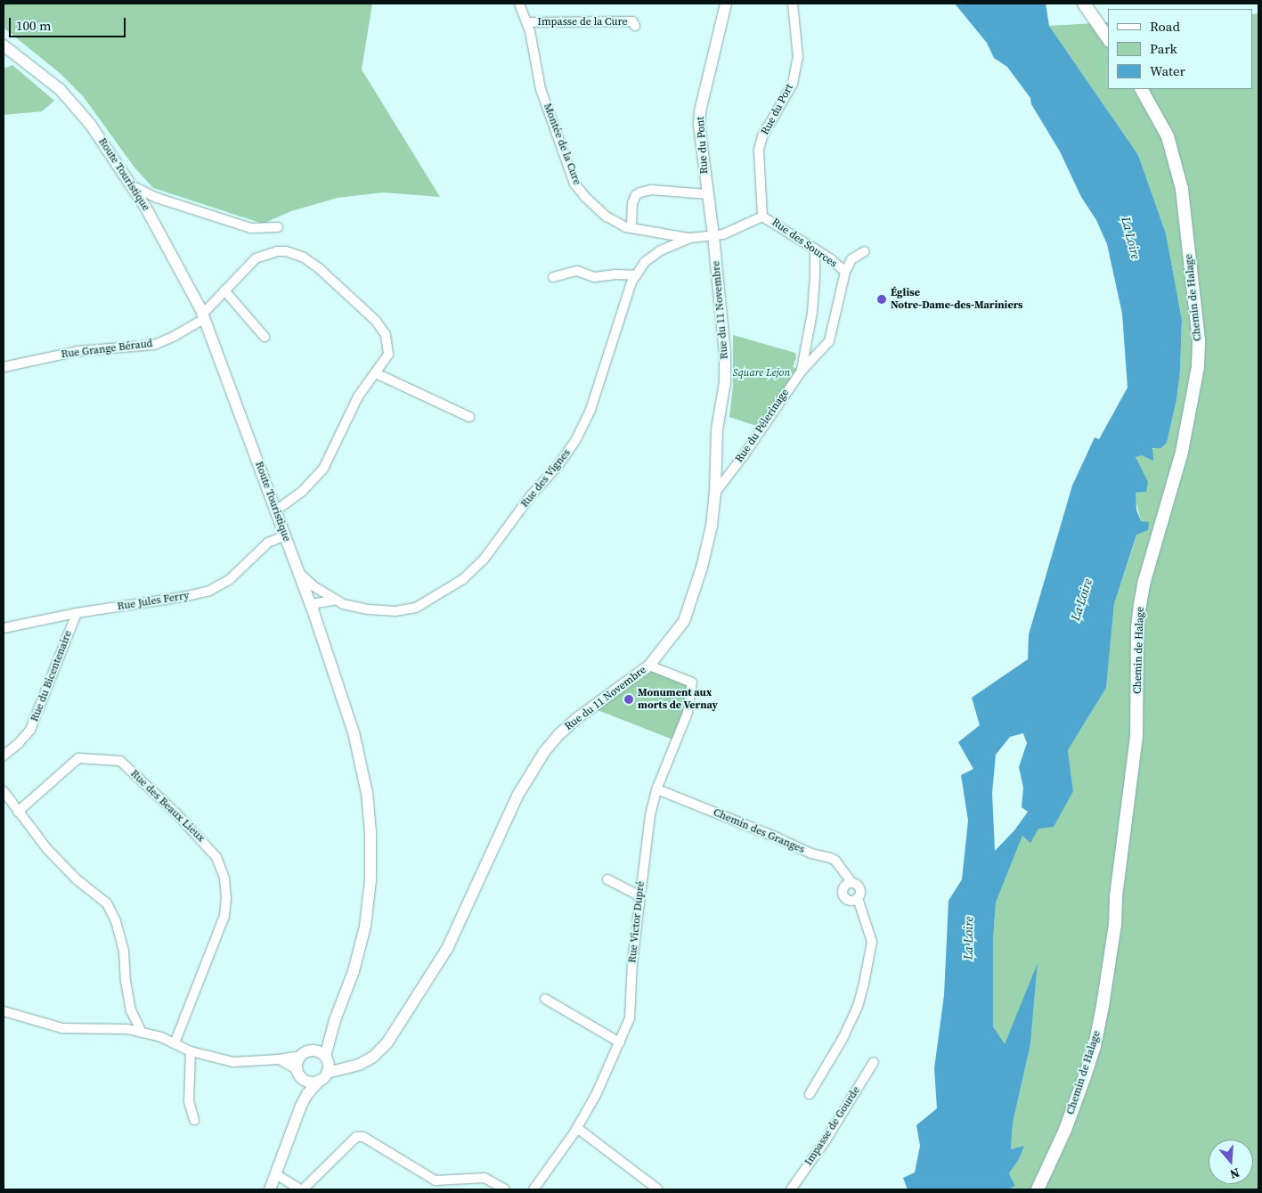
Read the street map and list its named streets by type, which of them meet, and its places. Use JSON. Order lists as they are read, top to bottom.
{
  "streets": {
    "main road": ["Chemin de Halage"],
    "street": [
      "Impasse de la Cure",
      "Rue du Port",
      "Montée de la Cure",
      "Rue du Pont",
      "Route Touristique",
      "Rue des Sources",
      "Rue du 11 Novembre",
      "Rue Grange Béraud",
      "Rue du Pélerinage",
      "Rue des Vignes",
      "Rue Jules Ferry",
      "Rue du Bicentenaire",
      "Rue des Beaux Lieux",
      "Chemin des Granges",
      "Rue Victor Dupré",
      "Impasse de Gourde"
    ]
  },
  "crossings": [
    ["Impasse de la Cure", "Montée de la Cure"],
    ["Rue du Port", "Rue des Sources"],
    ["Montée de la Cure", "Rue des Vignes"],
    ["Rue du Pont", "Rue des Sources"],
    ["Rue du Pont", "Rue du 11 Novembre"],
    ["Rue du Pont", "Rue des Vignes"],
    ["Route Touristique", "Rue du 11 Novembre"],
    ["Route Touristique", "Rue Grange Béraud"],
    ["Route Touristique", "Rue des Vignes"],
    ["Route Touristique", "Rue Jules Ferry"],
    ["Rue des Sources", "Rue du 11 Novembre"],
    ["Rue des Sources", "Rue du Pélerinage"],
    ["Rue des Sources", "Rue des Vignes"],
    ["Rue du 11 Novembre", "Rue du Pélerinage"],
    ["Rue du 11 Novembre", "Rue des Vignes"],
    ["Rue du 11 Novembre", "Rue Victor Dupré"],
    ["Rue Jules Ferry", "Rue du Bicentenaire"],
    ["Chemin des Granges", "Rue Victor Dupré"]
  ],
  "water": ["La Loire"],
  "parks": ["Square Lejon"],
  "places": ["Église Notre-Dame-des-Mariniers", "Monument aux morts de Vernay"],
  "legend": ["Road", "Park", "Water"],
  "scale_bar": "100 m",
  "north": "bottom"
}
